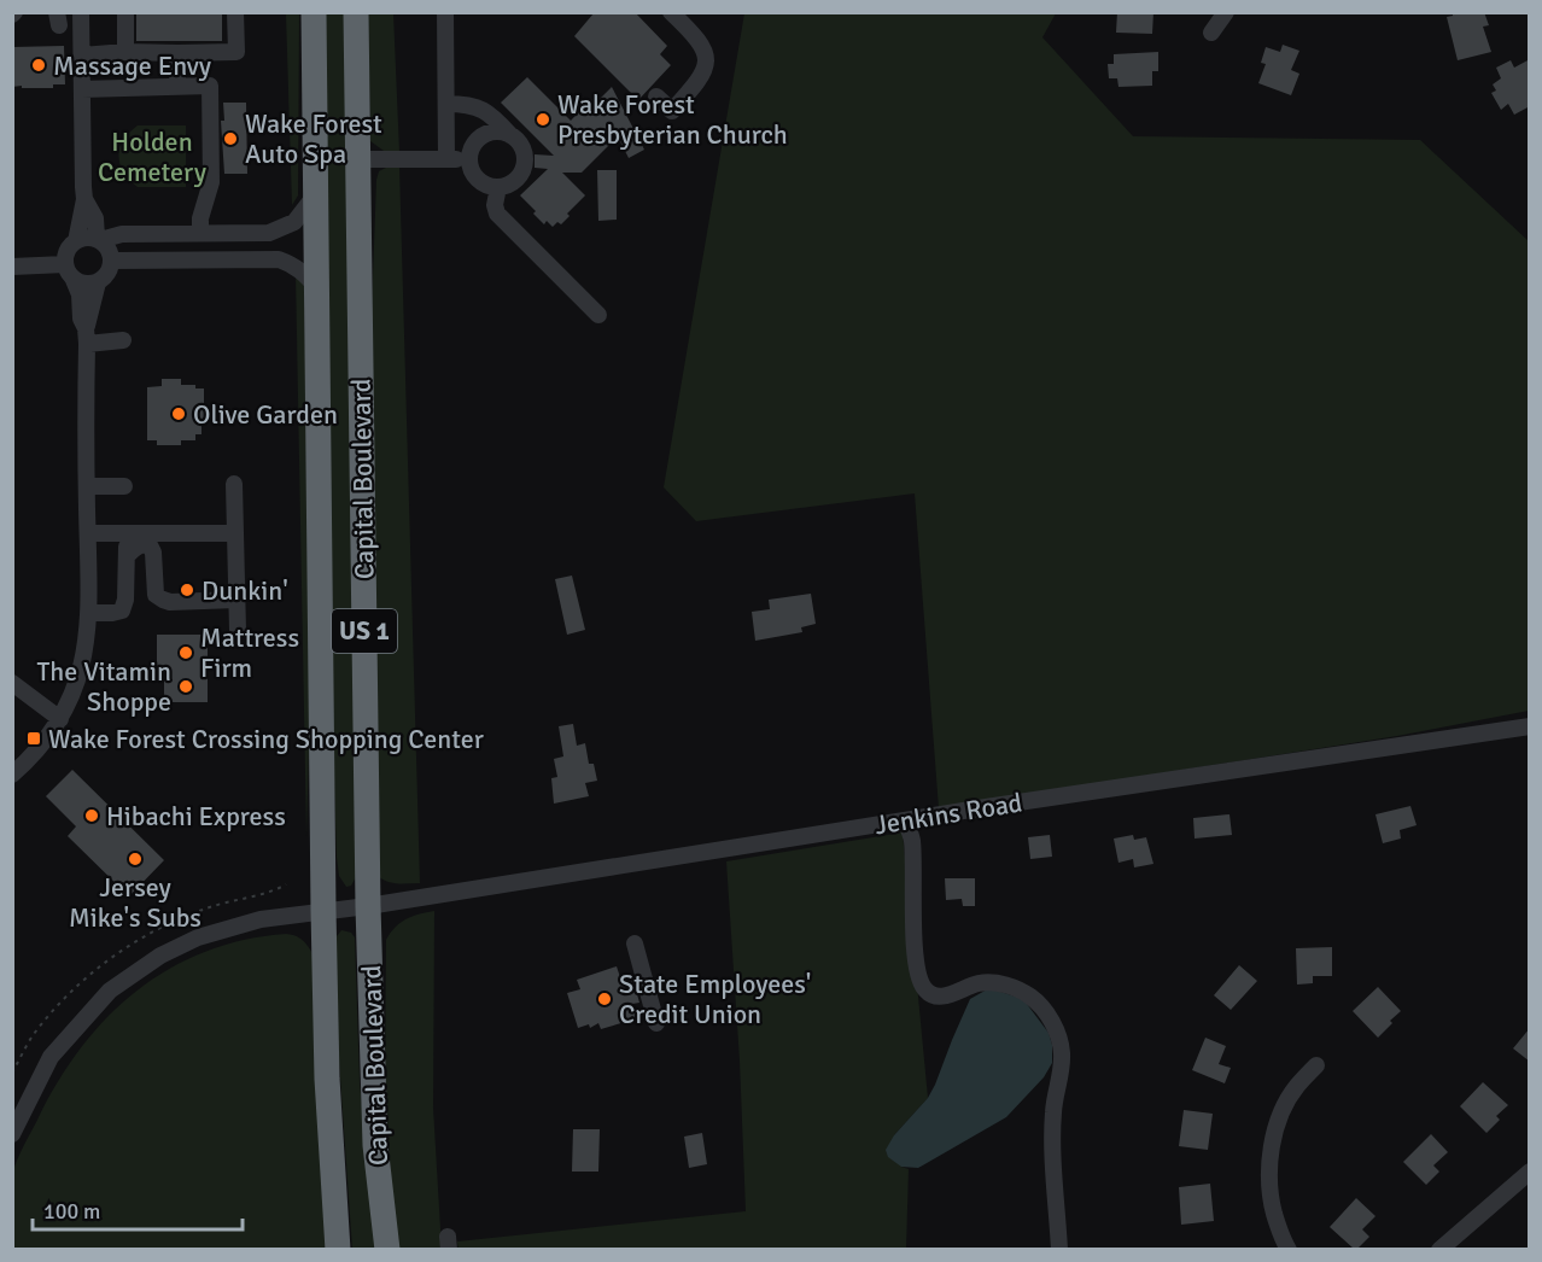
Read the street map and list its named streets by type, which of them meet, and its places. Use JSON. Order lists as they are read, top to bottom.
{
  "streets": {
    "highway": ["Capital Boulevard", "US 1"],
    "street": ["Jenkins Road"]
  },
  "crossings": [
    ["Capital Boulevard", "Jenkins Road"]
  ],
  "parks": ["Holden Cemetery"],
  "places": {
    "other": [
      "Massage Envy",
      "Wake Forest Presbyterian Church",
      "Wake Forest Auto Spa",
      "Olive Garden",
      "Dunkin'",
      "Mattress Firm",
      "The Vitamin Shoppe",
      "Hibachi Express",
      "Jersey Mike's Subs",
      "State Employees' Credit Union"
    ],
    "transit": ["Wake Forest Crossing Shopping Center"]
  },
  "scale_bar": "100 m"
}
